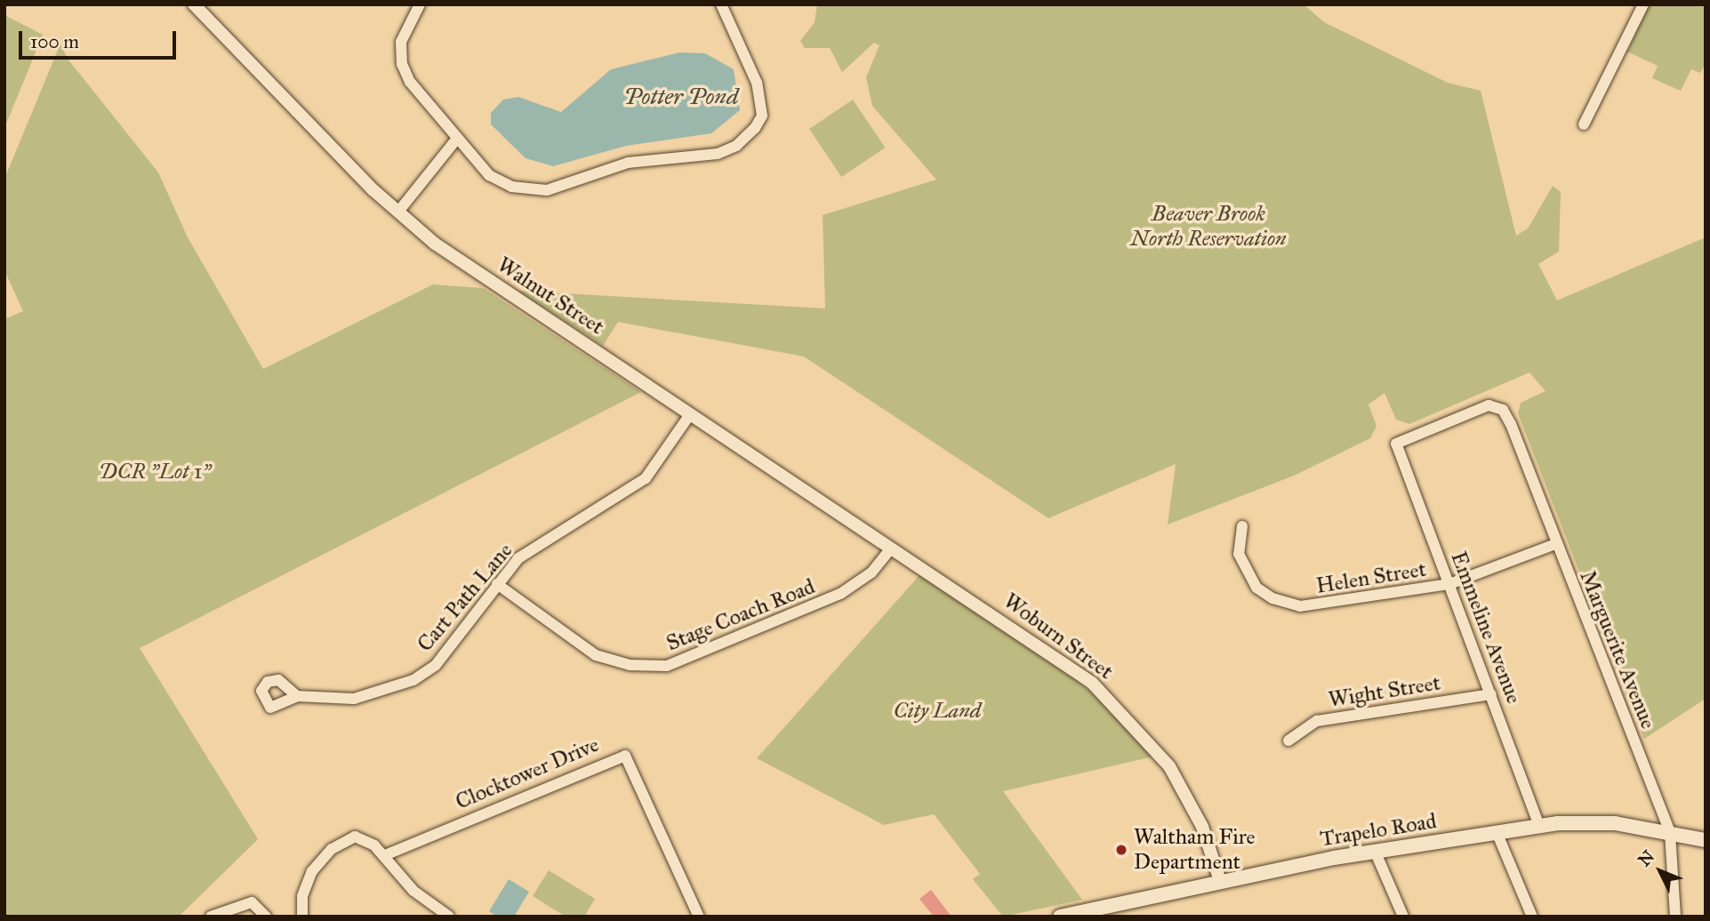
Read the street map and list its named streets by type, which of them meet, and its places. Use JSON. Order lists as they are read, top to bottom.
{
  "streets": {
    "main road": ["Trapelo Road"],
    "street": [
      "Walnut Street",
      "Helen Street",
      "Cart Path Lane",
      "Stage Coach Road",
      "Emmeline Avenue",
      "Woburn Street",
      "Marguerite Avenue",
      "Wight Street",
      "Clocktower Drive"
    ]
  },
  "crossings": [
    ["Walnut Street", "Cart Path Lane"],
    ["Walnut Street", "Stage Coach Road"],
    ["Walnut Street", "Woburn Street"],
    ["Helen Street", "Emmeline Avenue"],
    ["Helen Street", "Marguerite Avenue"],
    ["Cart Path Lane", "Stage Coach Road"],
    ["Emmeline Avenue", "Marguerite Avenue"],
    ["Emmeline Avenue", "Wight Street"],
    ["Emmeline Avenue", "Trapelo Road"],
    ["Woburn Street", "Trapelo Road"],
    ["Marguerite Avenue", "Trapelo Road"]
  ],
  "water": ["Potter Pond"],
  "parks": ["Beaver Brook North Reservation", "DCR \"Lot 1\"", "City Land"],
  "places": ["Waltham Fire Department"],
  "scale_bar": "100 m",
  "north": "top left"
}
